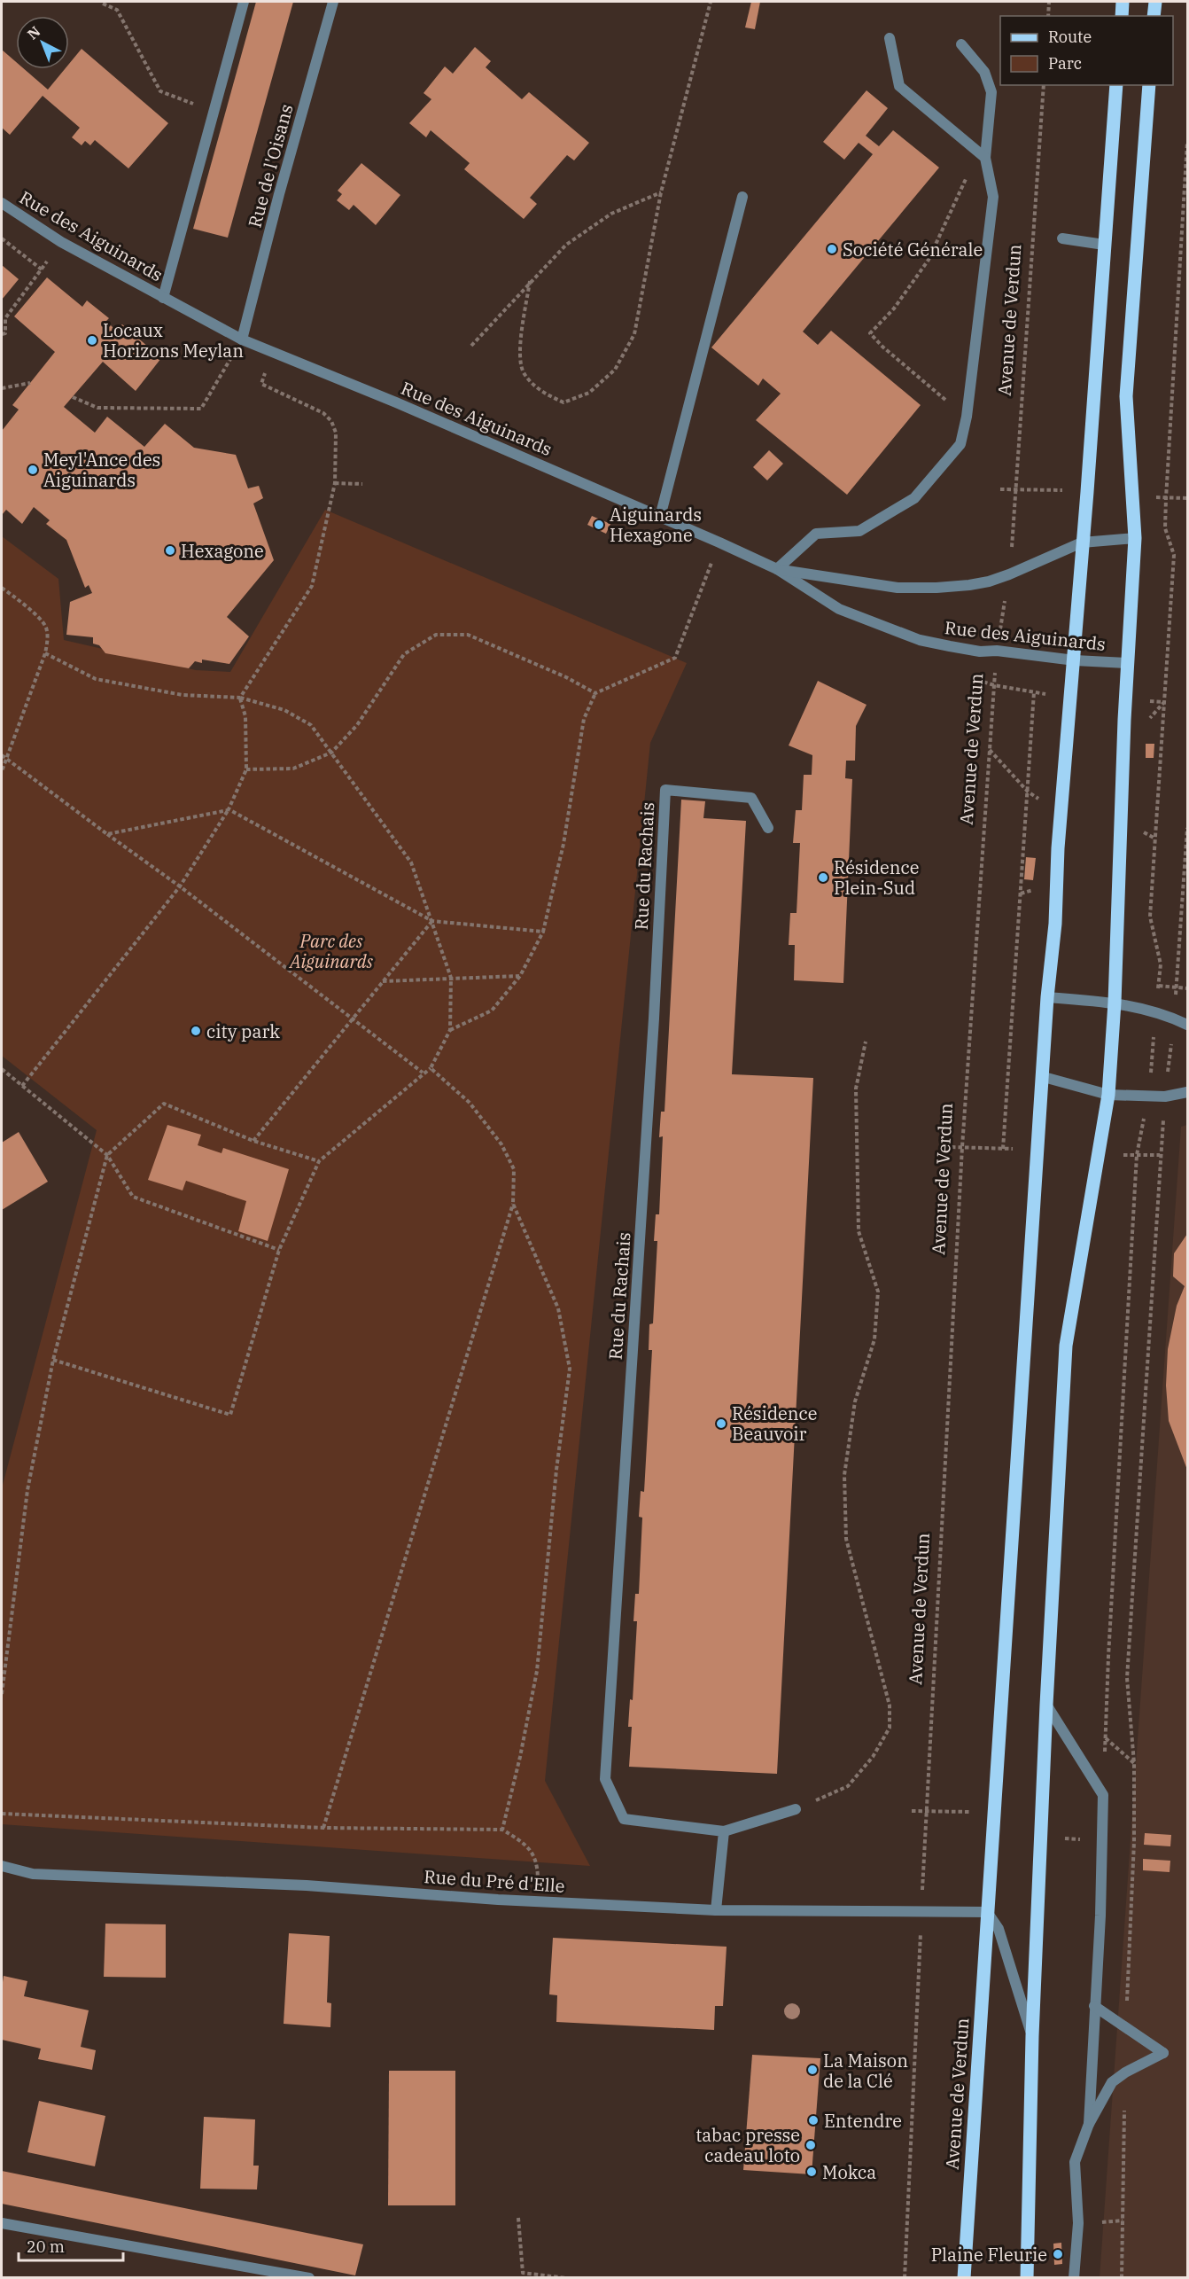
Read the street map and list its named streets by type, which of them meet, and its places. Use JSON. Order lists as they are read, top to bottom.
{
  "streets": {
    "main road": ["Avenue de Verdun"],
    "street": [
      "Rue de l'Oisans",
      "Rue des Aiguinards",
      "Rue du Rachais",
      "Rue du Pré d'Elle"
    ]
  },
  "crossings": [
    ["Rue de l'Oisans", "Rue des Aiguinards"],
    ["Rue des Aiguinards", "Avenue de Verdun"],
    ["Avenue de Verdun", "Rue du Pré d'Elle"]
  ],
  "parks": ["Parc des Aiguinards"],
  "places": [
    "Société Générale",
    "Locaux Horizons Meylan",
    "Meyl'Ance des Aiguinards",
    "Aiguinards Hexagone",
    "Hexagone",
    "Résidence Plein-Sud",
    "city park",
    "Résidence Beauvoir",
    "La Maison de la Clé",
    "Entendre",
    "tabac presse cadeau loto",
    "Mokca",
    "Plaine Fleurie"
  ],
  "legend": ["Route", "Parc"],
  "scale_bar": "20 m",
  "north": "top left"
}
